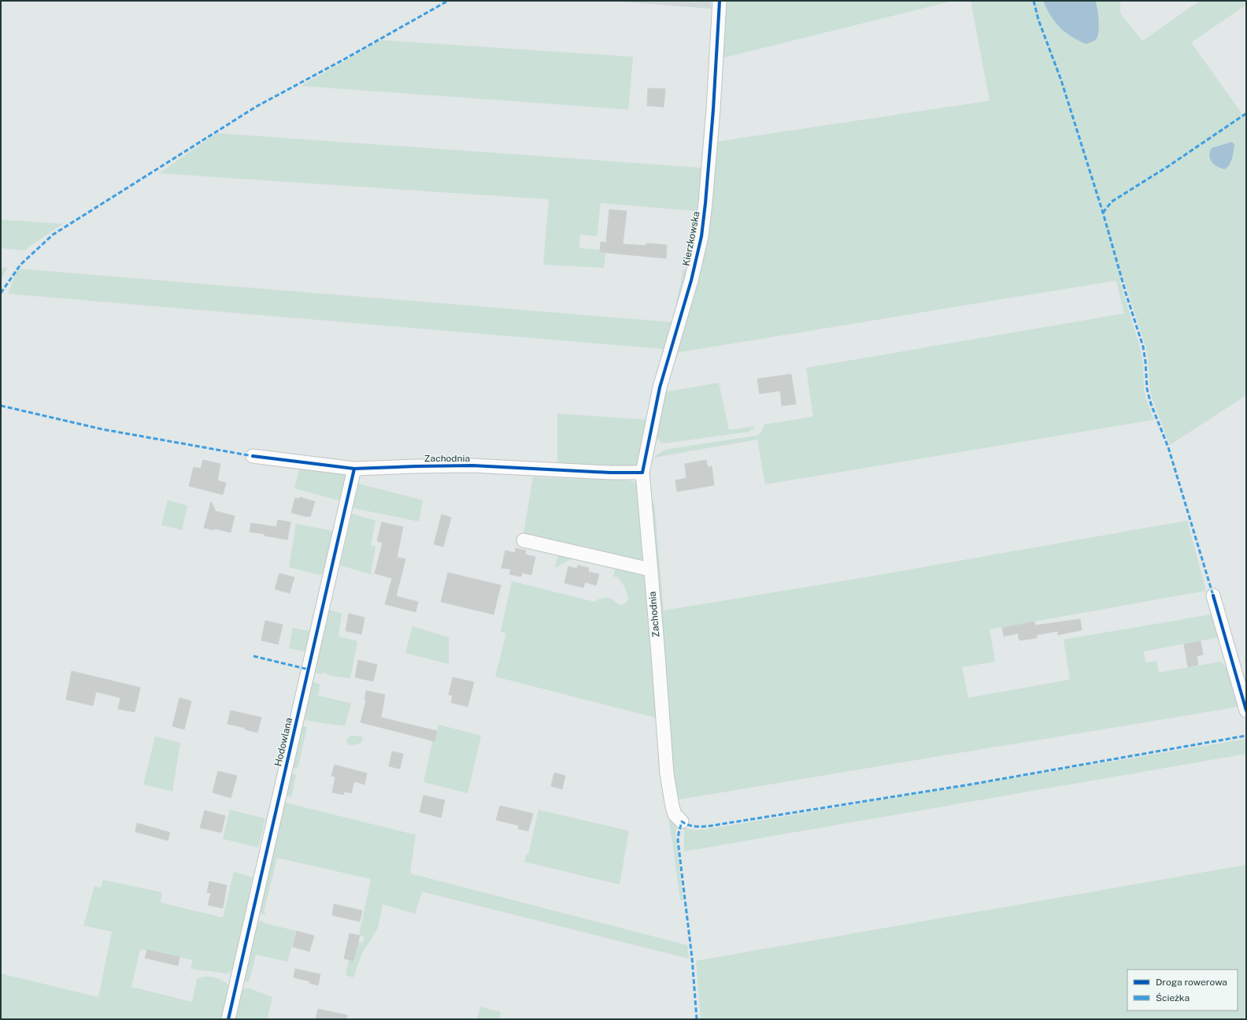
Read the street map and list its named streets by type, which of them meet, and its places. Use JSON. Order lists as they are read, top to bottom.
{
  "streets": {
    "street": ["Kierzkowska", "Zachodnia", "Hodowlana"]
  },
  "crossings": [
    ["Kierzkowska", "Zachodnia"],
    ["Zachodnia", "Hodowlana"]
  ],
  "legend": ["Droga rowerowa", "Ścieżka"]
}
